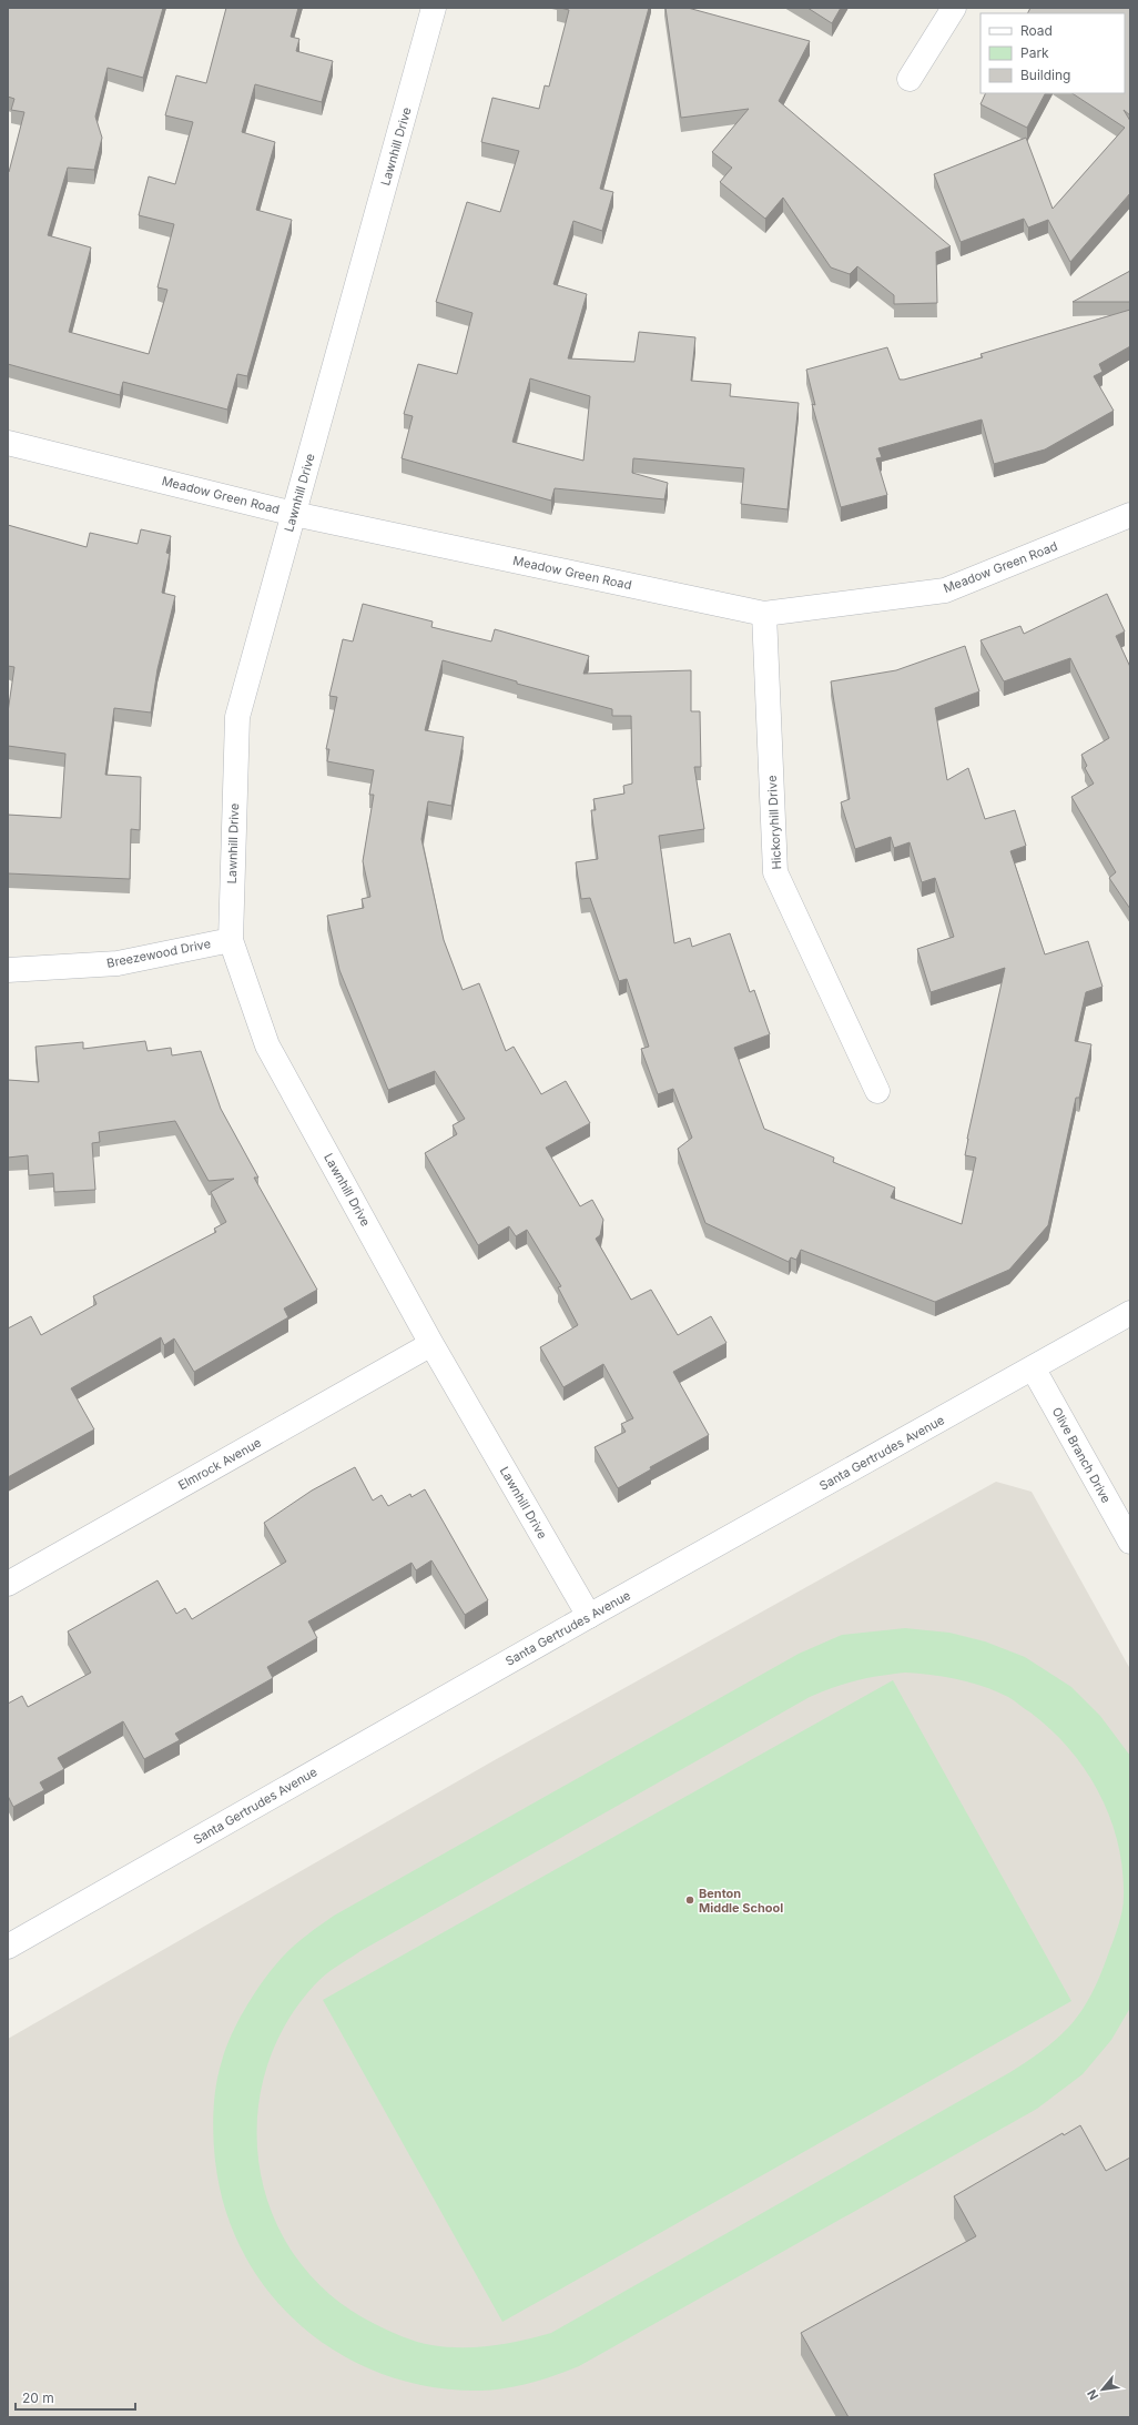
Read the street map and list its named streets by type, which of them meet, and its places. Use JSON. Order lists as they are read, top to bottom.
{
  "streets": {
    "street": [
      "Lawnhill Drive",
      "Meadow Green Road",
      "Hickoryhill Drive",
      "Breezewood Drive",
      "Santa Gertrudes Avenue",
      "Olive Branch Drive",
      "Elmrock Avenue"
    ]
  },
  "crossings": [
    ["Lawnhill Drive", "Meadow Green Road"],
    ["Lawnhill Drive", "Breezewood Drive"],
    ["Lawnhill Drive", "Santa Gertrudes Avenue"],
    ["Lawnhill Drive", "Elmrock Avenue"],
    ["Meadow Green Road", "Hickoryhill Drive"],
    ["Santa Gertrudes Avenue", "Olive Branch Drive"]
  ],
  "places": ["Benton Middle School"],
  "legend": ["Road", "Park", "Building"],
  "scale_bar": "20 m",
  "north": "bottom left"
}
